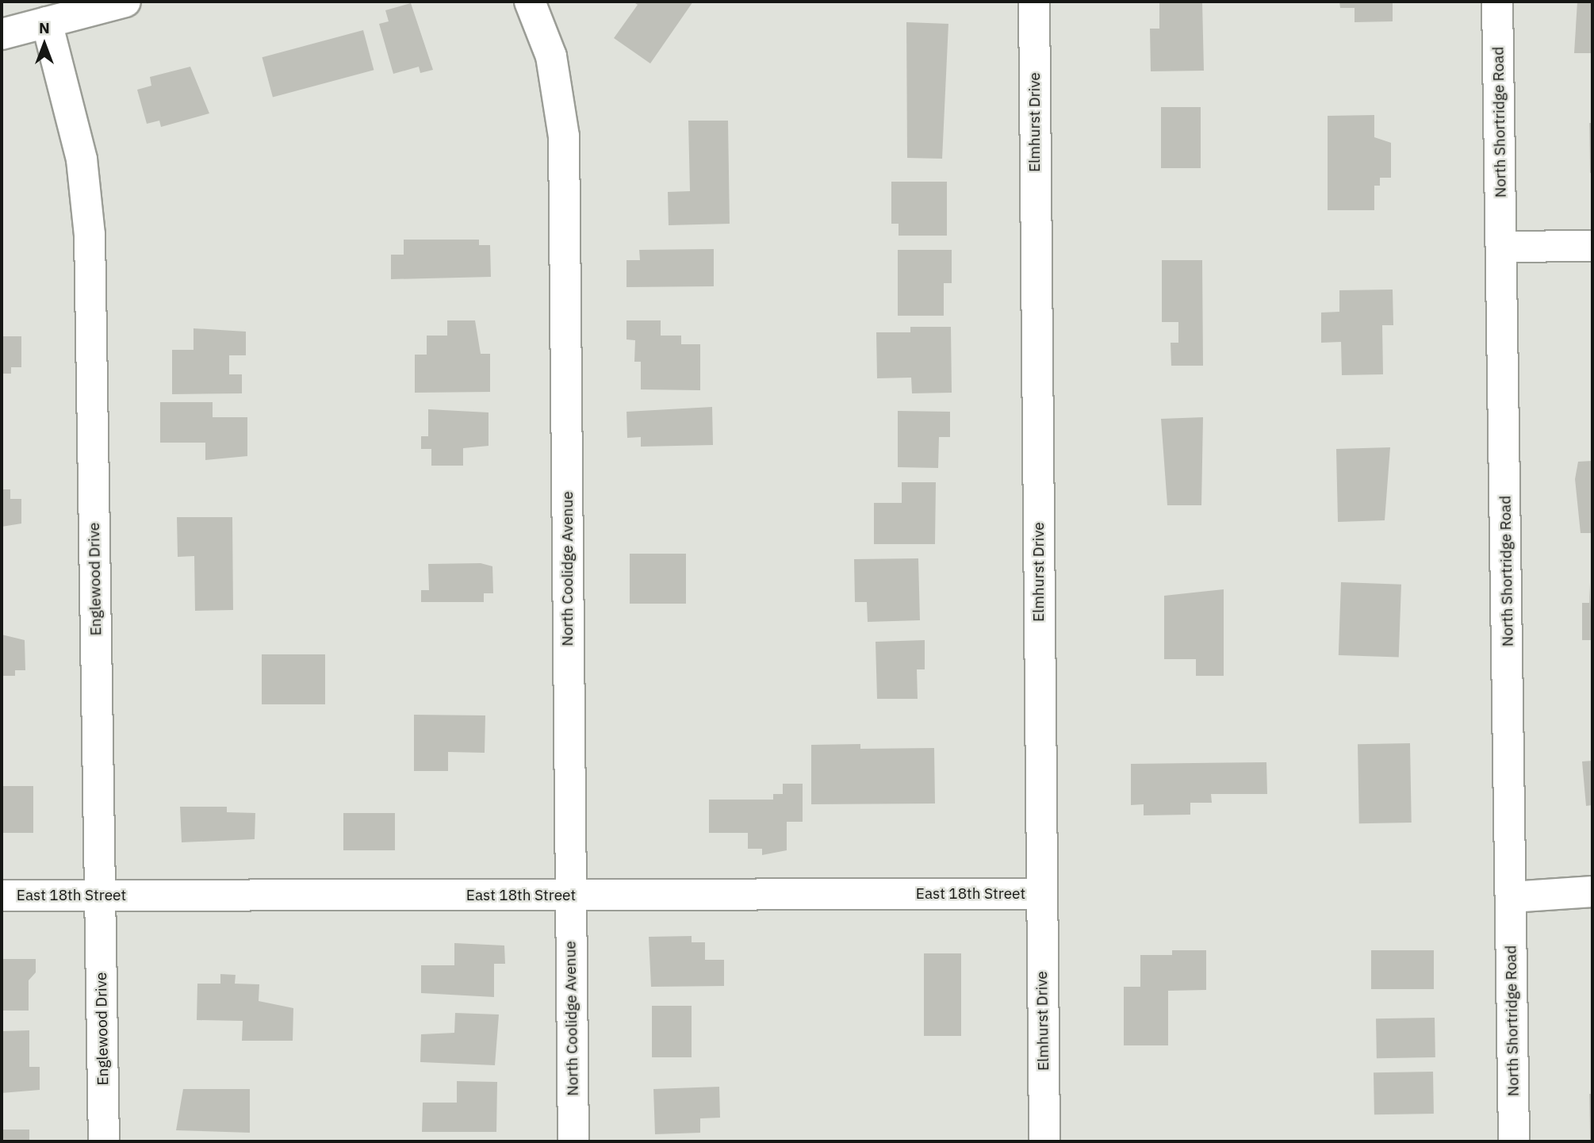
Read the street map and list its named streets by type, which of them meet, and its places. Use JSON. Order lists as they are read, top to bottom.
{
  "streets": {
    "street": [
      "Elmhurst Drive",
      "North Shortridge Road",
      "North Coolidge Avenue",
      "Englewood Drive",
      "East 18th Street"
    ]
  },
  "crossings": [
    ["Elmhurst Drive", "East 18th Street"],
    ["North Coolidge Avenue", "East 18th Street"],
    ["Englewood Drive", "East 18th Street"]
  ],
  "north": "top"
}
